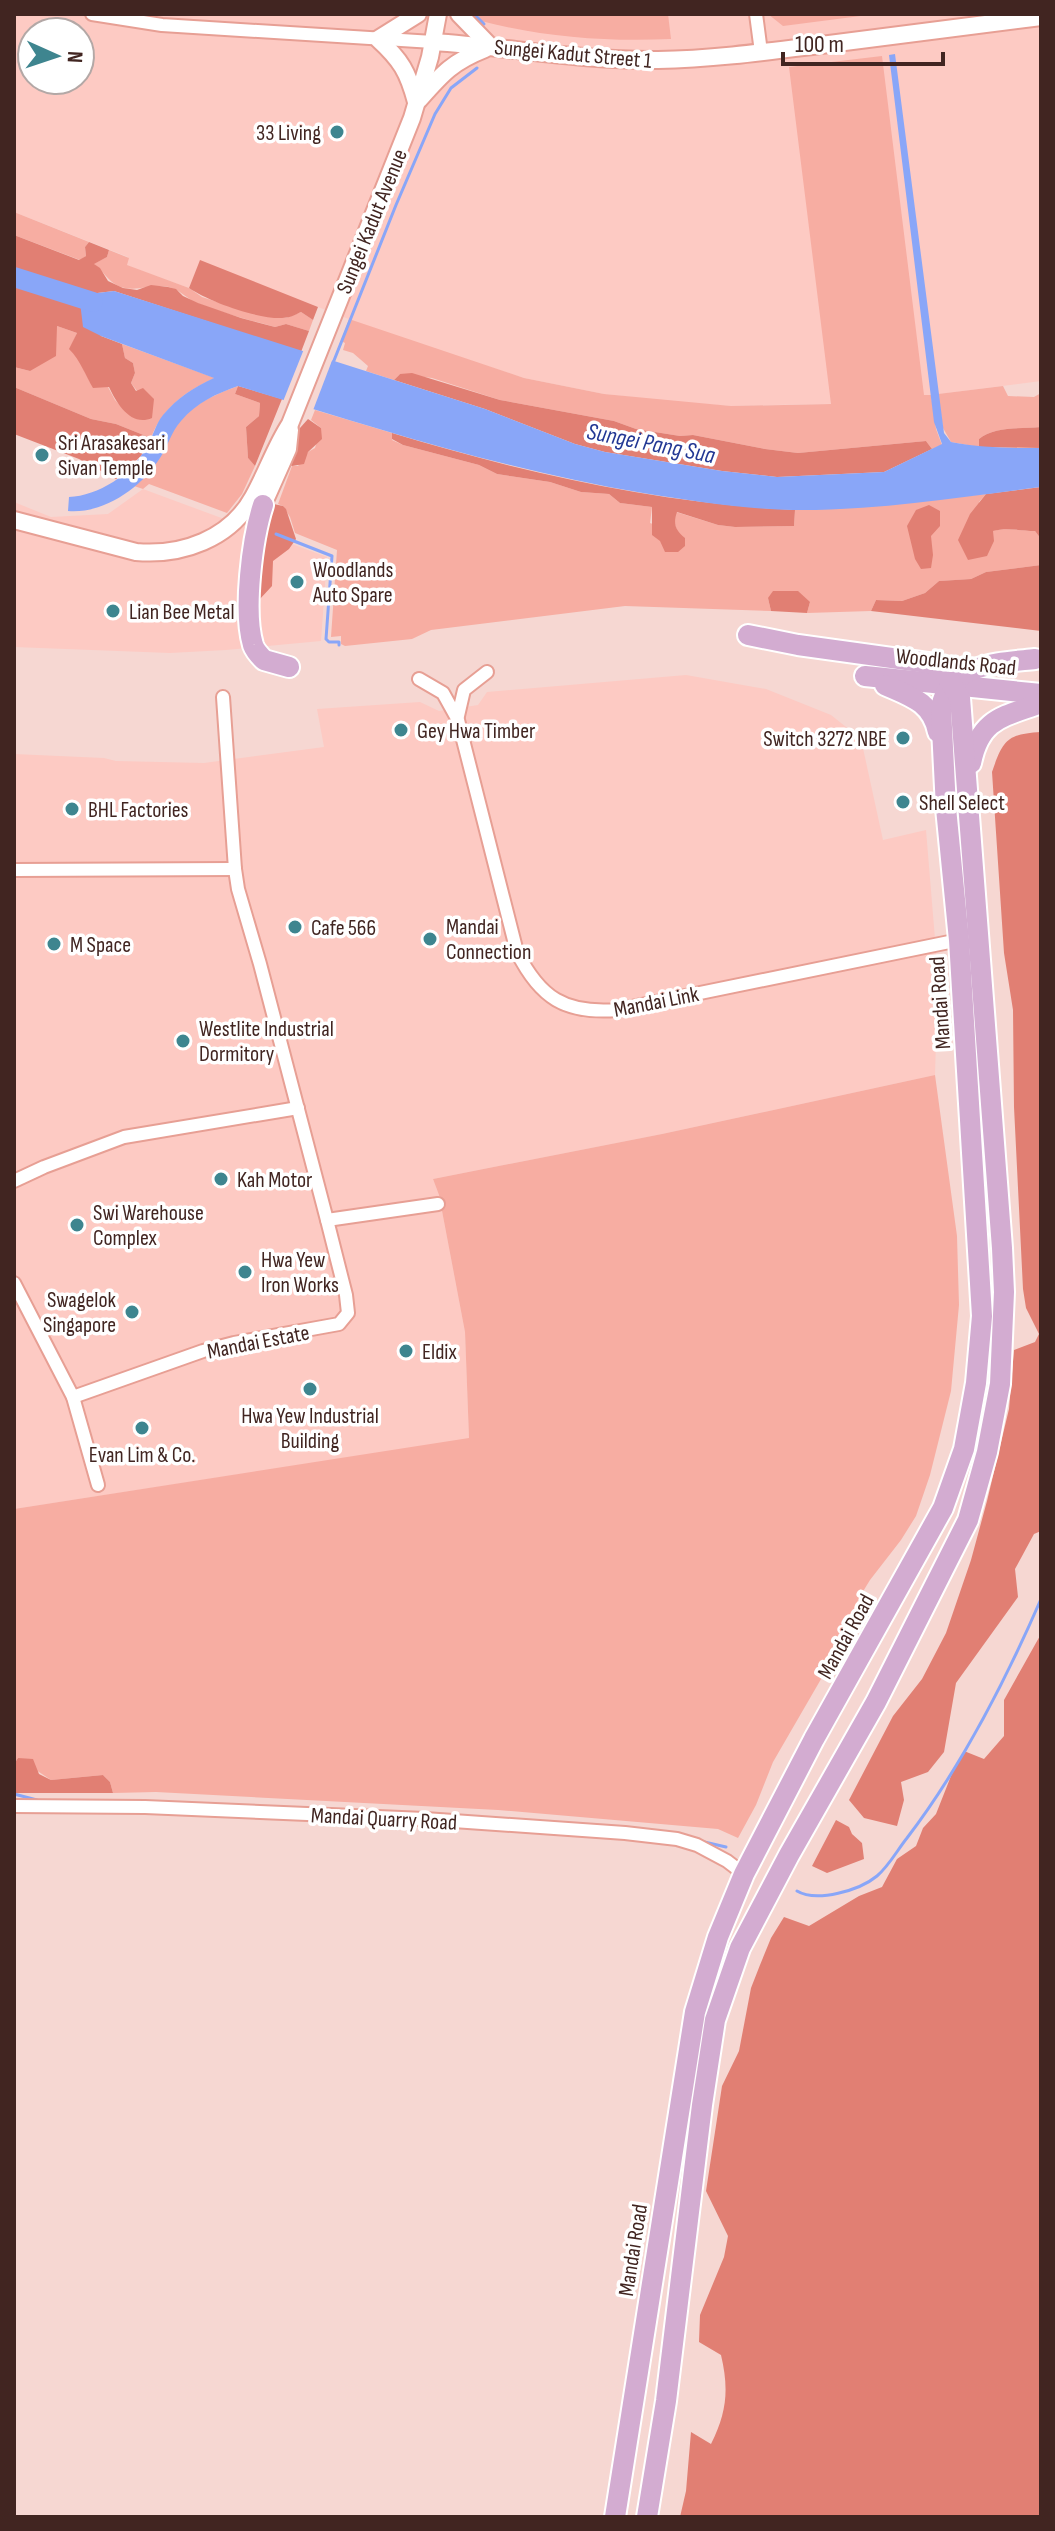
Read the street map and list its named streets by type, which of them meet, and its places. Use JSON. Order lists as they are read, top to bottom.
{
  "streets": {
    "main road": ["Woodlands Road", "Mandai Road"],
    "street": [
      "Sungei Kadut Street 1",
      "Sungei Kadut Avenue",
      "Mandai Link",
      "Mandai Estate",
      "Mandai Quarry Road"
    ]
  },
  "crossings": [
    ["Sungei Kadut Street 1", "Sungei Kadut Avenue"],
    ["Woodlands Road", "Mandai Road"],
    ["Mandai Link", "Mandai Road"],
    ["Mandai Road", "Mandai Quarry Road"]
  ],
  "water": ["Sungei Pang Sua"],
  "places": [
    "33 Living",
    "Sri Arasakesari Sivan Temple",
    "Woodlands Auto Spare",
    "Lian Bee Metal",
    "Gey Hwa Timber",
    "Switch 3272 NBE",
    "Shell Select",
    "BHL Factories",
    "Cafe 566",
    "Mandai Connection",
    "M Space",
    "Westlite Industrial Dormitory",
    "Kah Motor",
    "Swi Warehouse Complex",
    "Hwa Yew Iron Works",
    "Swagelok Singapore",
    "Eldix",
    "Hwa Yew Industrial Building",
    "Evan Lim & Co."
  ],
  "scale_bar": "100 m",
  "north": "right"
}
